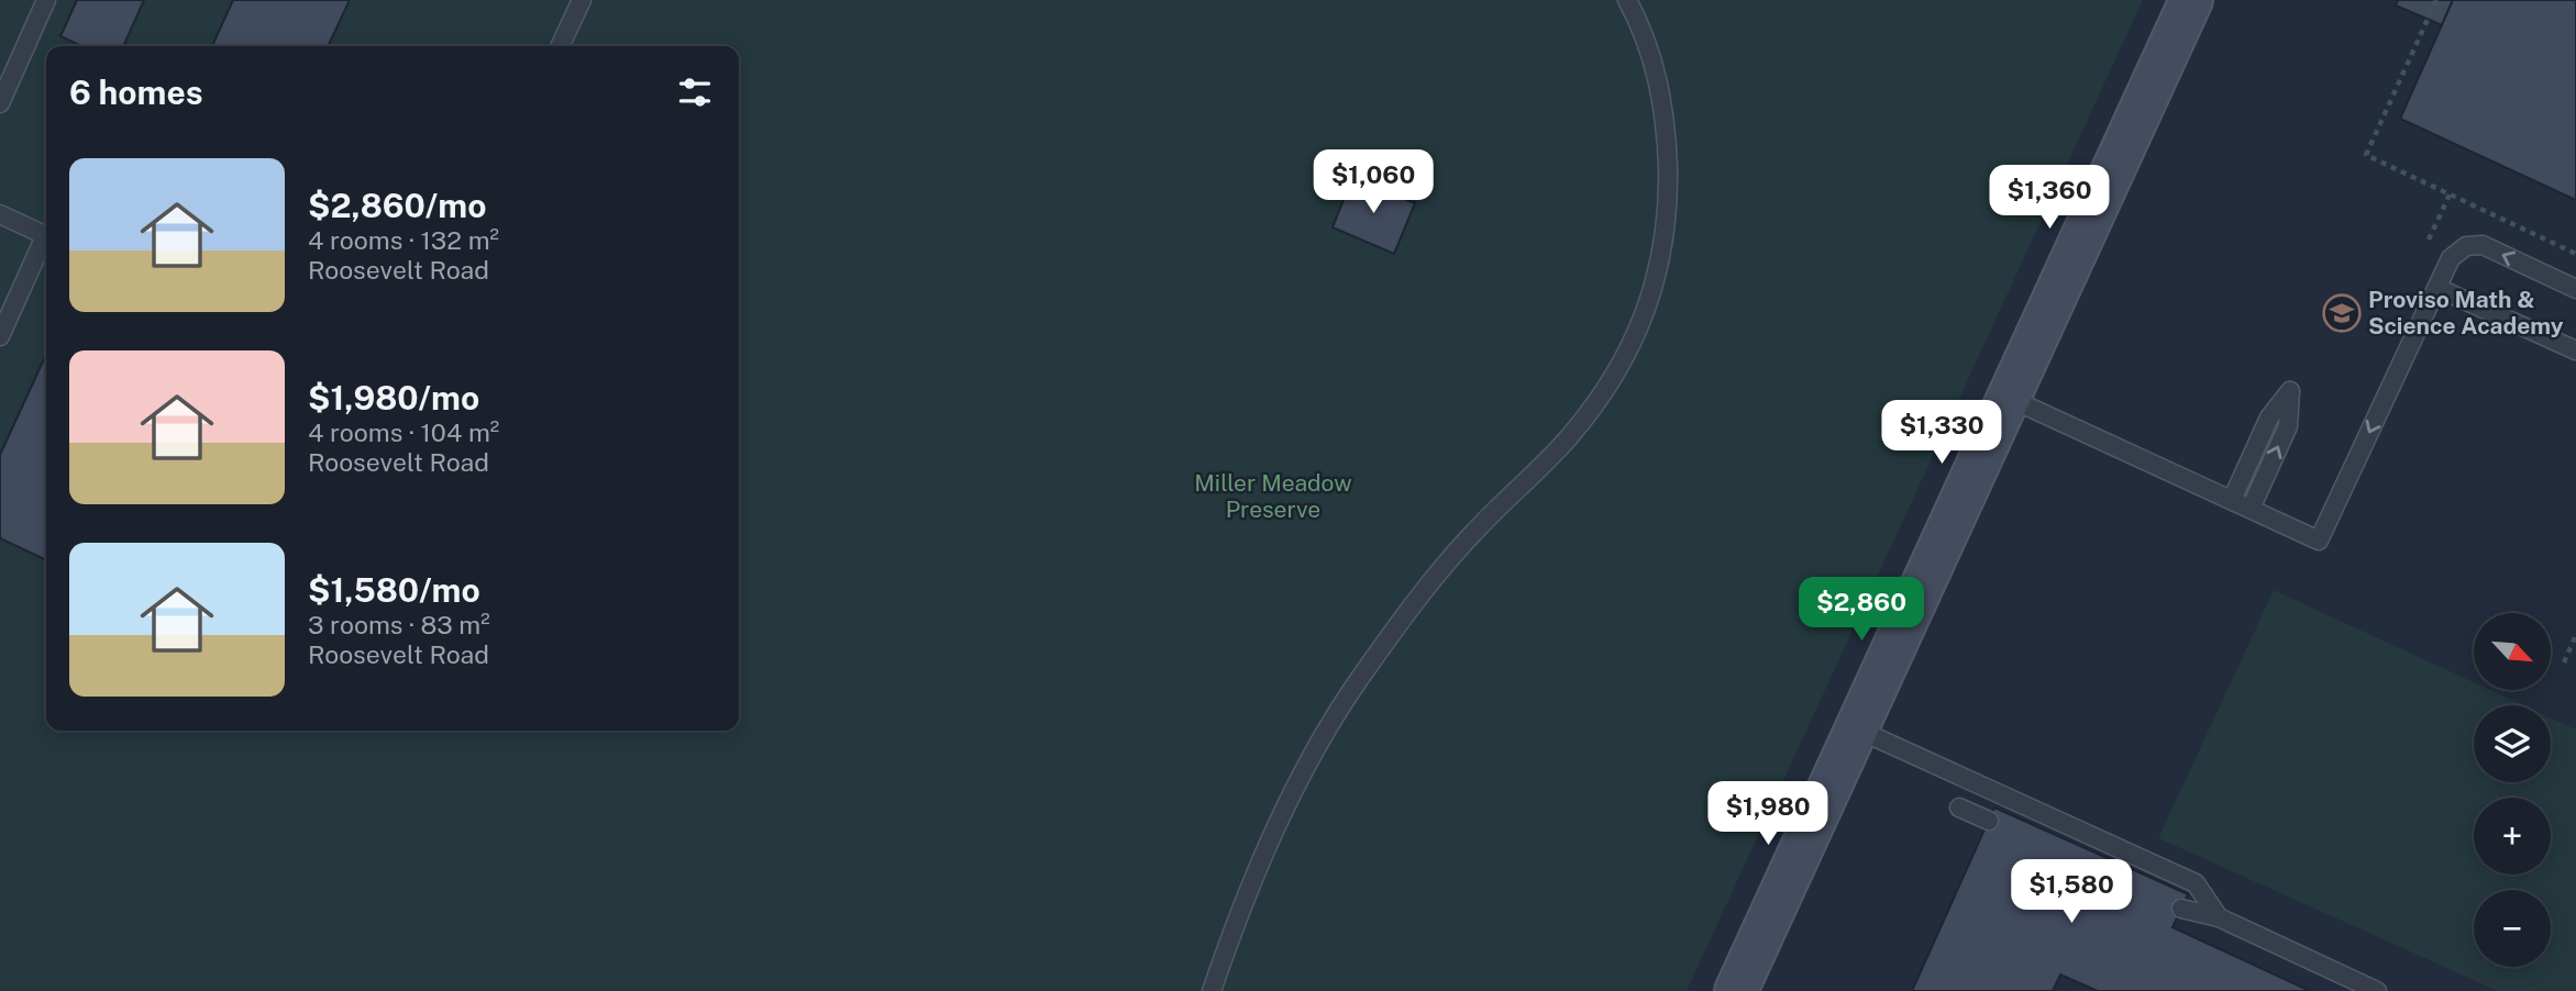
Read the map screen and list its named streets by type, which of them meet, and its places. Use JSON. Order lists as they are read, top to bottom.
{
  "parks": ["Miller Meadow Preserve"],
  "places": {
    "school or university": ["Proviso Math & Science Academy"]
  },
  "north": "bottom right",
  "page": {
    "heading": "6 homes",
    "list": [
      {
        "name": "$2,860/mo",
        "note": "4 rooms · 132 m² · Roosevelt Road"
      },
      {
        "name": "$1,980/mo",
        "note": "4 rooms · 104 m² · Roosevelt Road"
      },
      {
        "name": "$1,580/mo",
        "note": "3 rooms · 83 m² · Roosevelt Road"
      }
    ],
    "price": [
      "$1,060",
      "$1,360",
      "$1,330",
      "$2,860",
      "$1,980",
      "$1,580"
    ],
    "map_buttons": ["+", "−"]
  }
}
